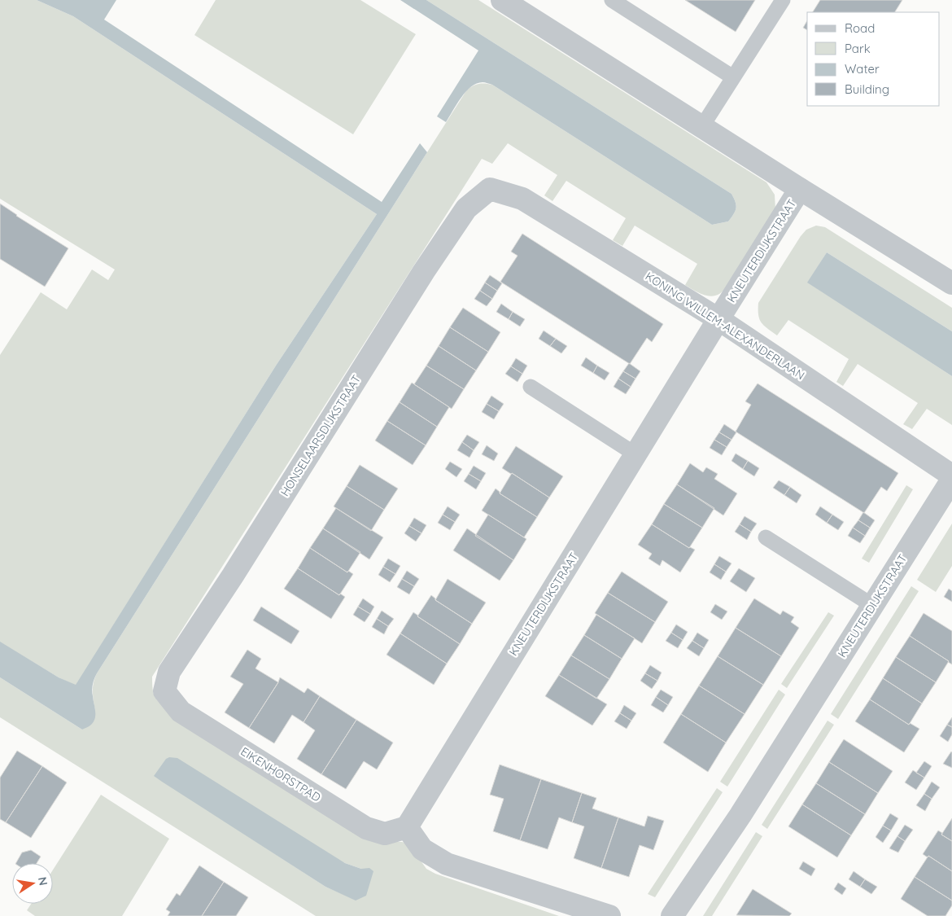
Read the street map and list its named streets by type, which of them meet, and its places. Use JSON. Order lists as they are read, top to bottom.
{
  "streets": {
    "street": [
      "KNEUTERDIJKSTRAAT",
      "KONING WILLEM-ALEXANDERLAAN",
      "HONSELAARSDIJKSTRAAT",
      "EIKENHORSTPAD"
    ]
  },
  "crossings": [
    ["KNEUTERDIJKSTRAAT", "KONING WILLEM-ALEXANDERLAAN"],
    ["KNEUTERDIJKSTRAAT", "EIKENHORSTPAD"],
    ["KONING WILLEM-ALEXANDERLAAN", "HONSELAARSDIJKSTRAAT"],
    ["HONSELAARSDIJKSTRAAT", "EIKENHORSTPAD"]
  ],
  "legend": [
    "Road",
    "Park",
    "Water",
    "Building"
  ],
  "north": "right"
}
